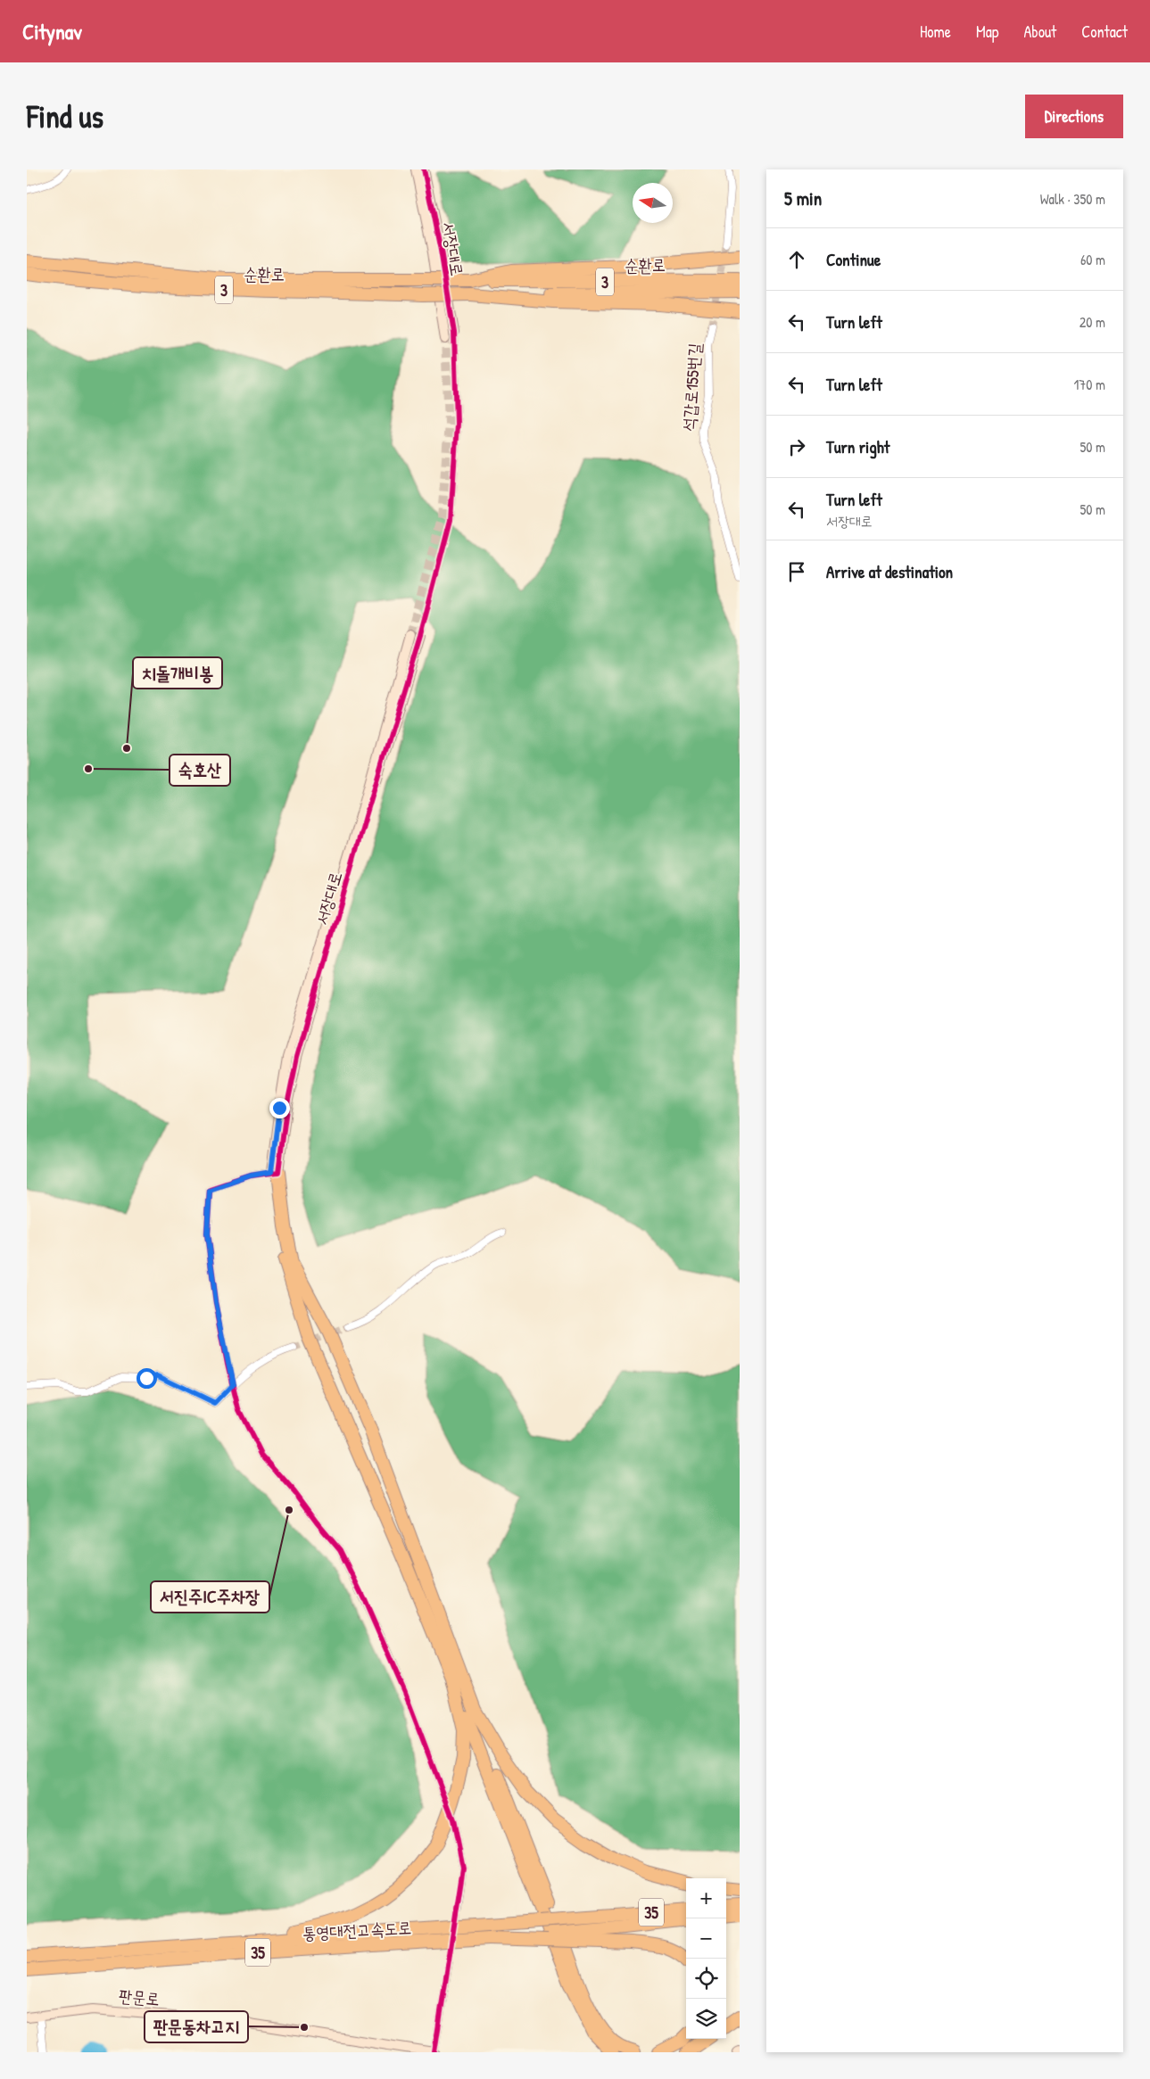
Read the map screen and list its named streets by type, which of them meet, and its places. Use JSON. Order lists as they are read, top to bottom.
{
  "streets": {
    "highway": [
      "순환로",
      "3",
      "35",
      "통영대전고속도로"
    ],
    "street": ["서장대로", "석갑로155번길", "판문로"]
  },
  "places": [
    "치돌개비봉",
    "숙호산",
    "서진주IC주차장",
    "판문동차고지"
  ],
  "north": "left",
  "page": {
    "header": "Citynav",
    "nav": [
      "Home",
      "Map",
      "About",
      "Contact"
    ],
    "buttons": "Directions",
    "title": "Find us",
    "heading": ["5 min", "Walk · 350 m"],
    "list": [
      ["Continue", "60 m"],
      ["Turn left", "20 m"],
      ["Turn left", "170 m"],
      ["Turn right", "50 m"],
      ["Turn left", "서장대로", "50 m"],
      "Arrive at destination"
    ],
    "map_buttons": ["+", "−"]
  }
}
